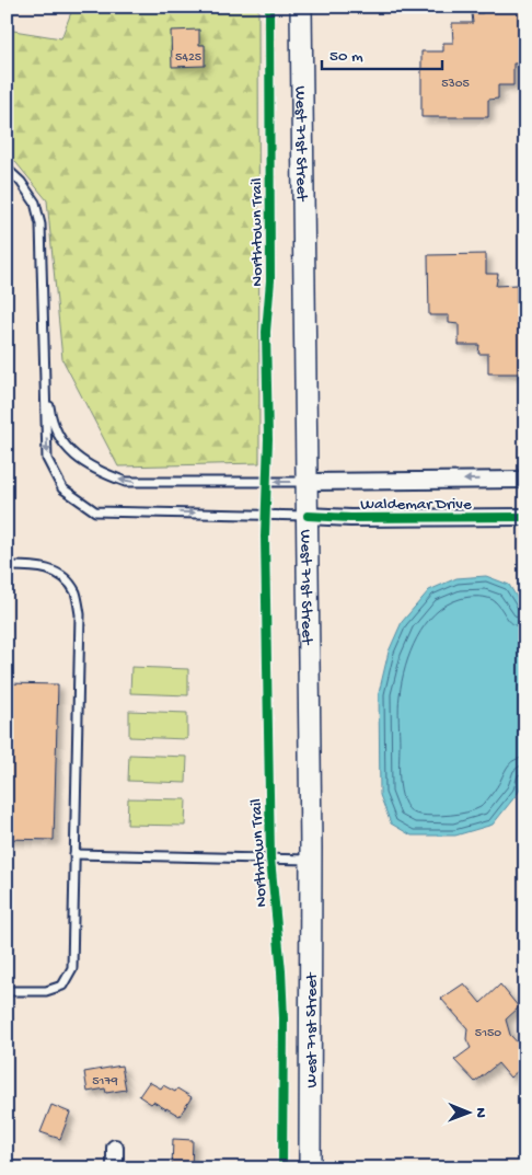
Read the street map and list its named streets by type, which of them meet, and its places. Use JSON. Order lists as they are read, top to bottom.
{
  "streets": {
    "main road": ["West 71st Street"],
    "street": ["Waldemar Drive"],
    "cycle path": ["Northtown Trail"]
  },
  "crossings": [
    ["West 71st Street", "Waldemar Drive"]
  ],
  "house_numbers": [
    "5425",
    "5305",
    "5150",
    "5179"
  ],
  "scale_bar": "50 m",
  "north": "right"
}
